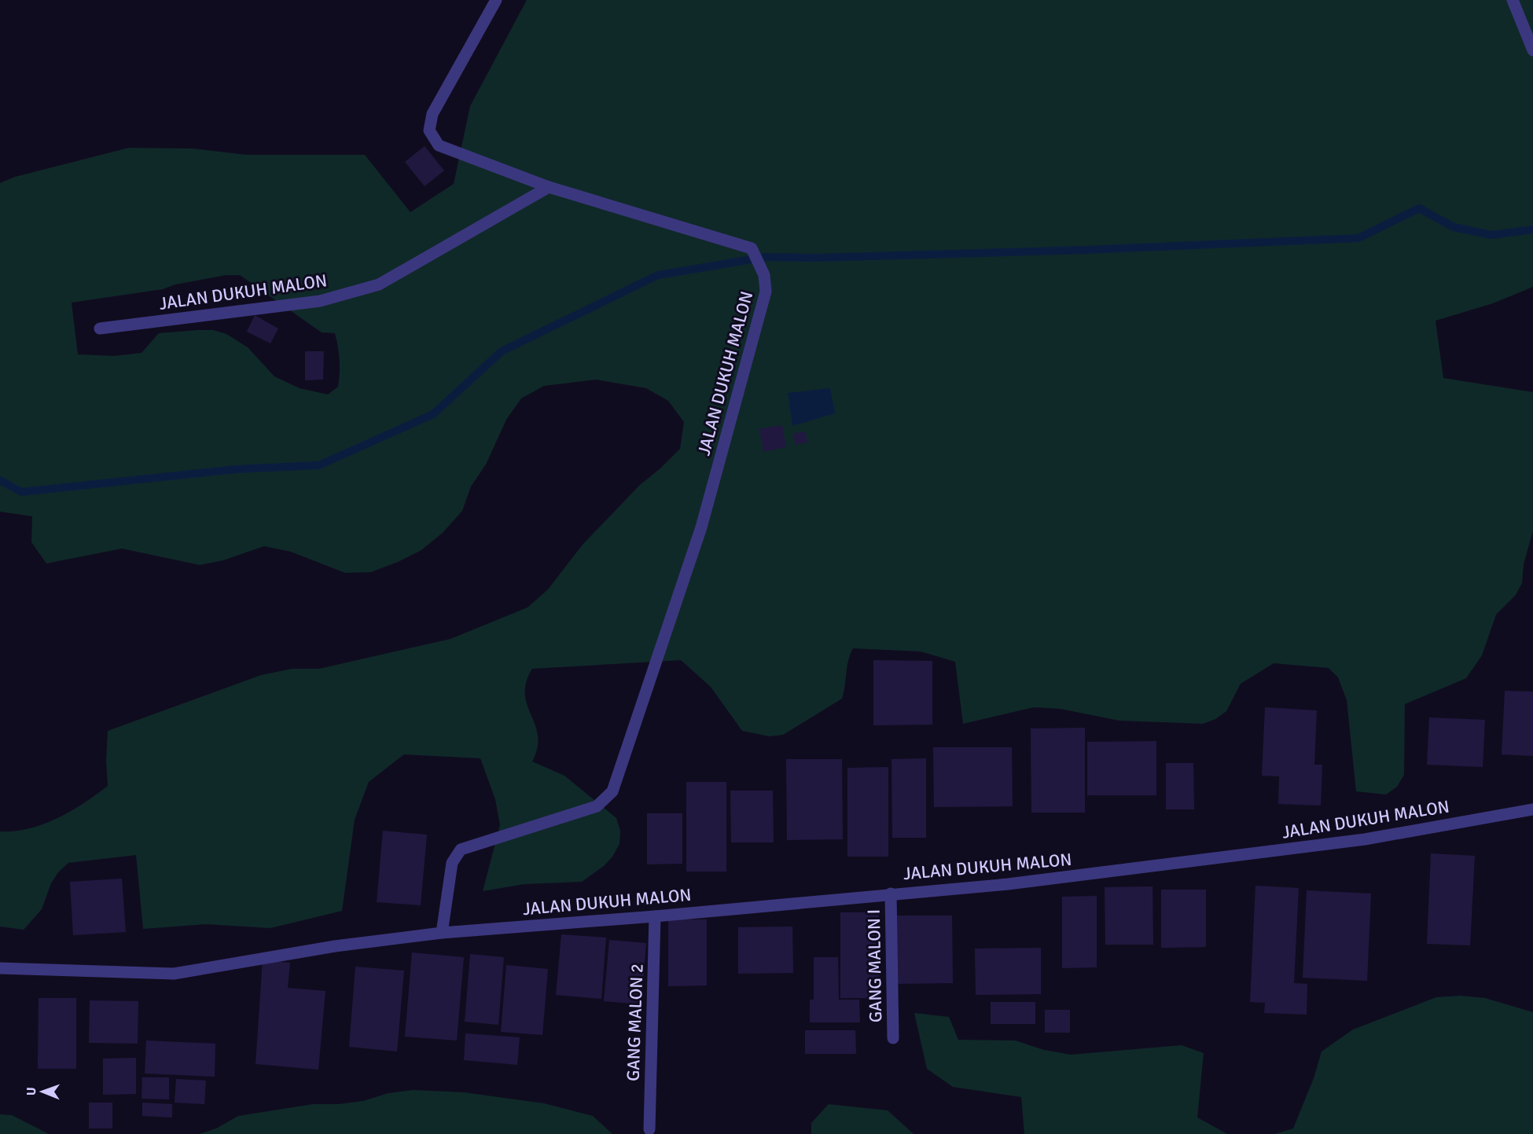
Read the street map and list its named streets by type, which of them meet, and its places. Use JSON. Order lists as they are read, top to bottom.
{
  "streets": {
    "street": ["JALAN DUKUH MALON", "GANG MALON I", "GANG MALON 2"]
  },
  "crossings": [
    ["JALAN DUKUH MALON", "GANG MALON I"],
    ["JALAN DUKUH MALON", "GANG MALON 2"]
  ],
  "north": "left"
}
